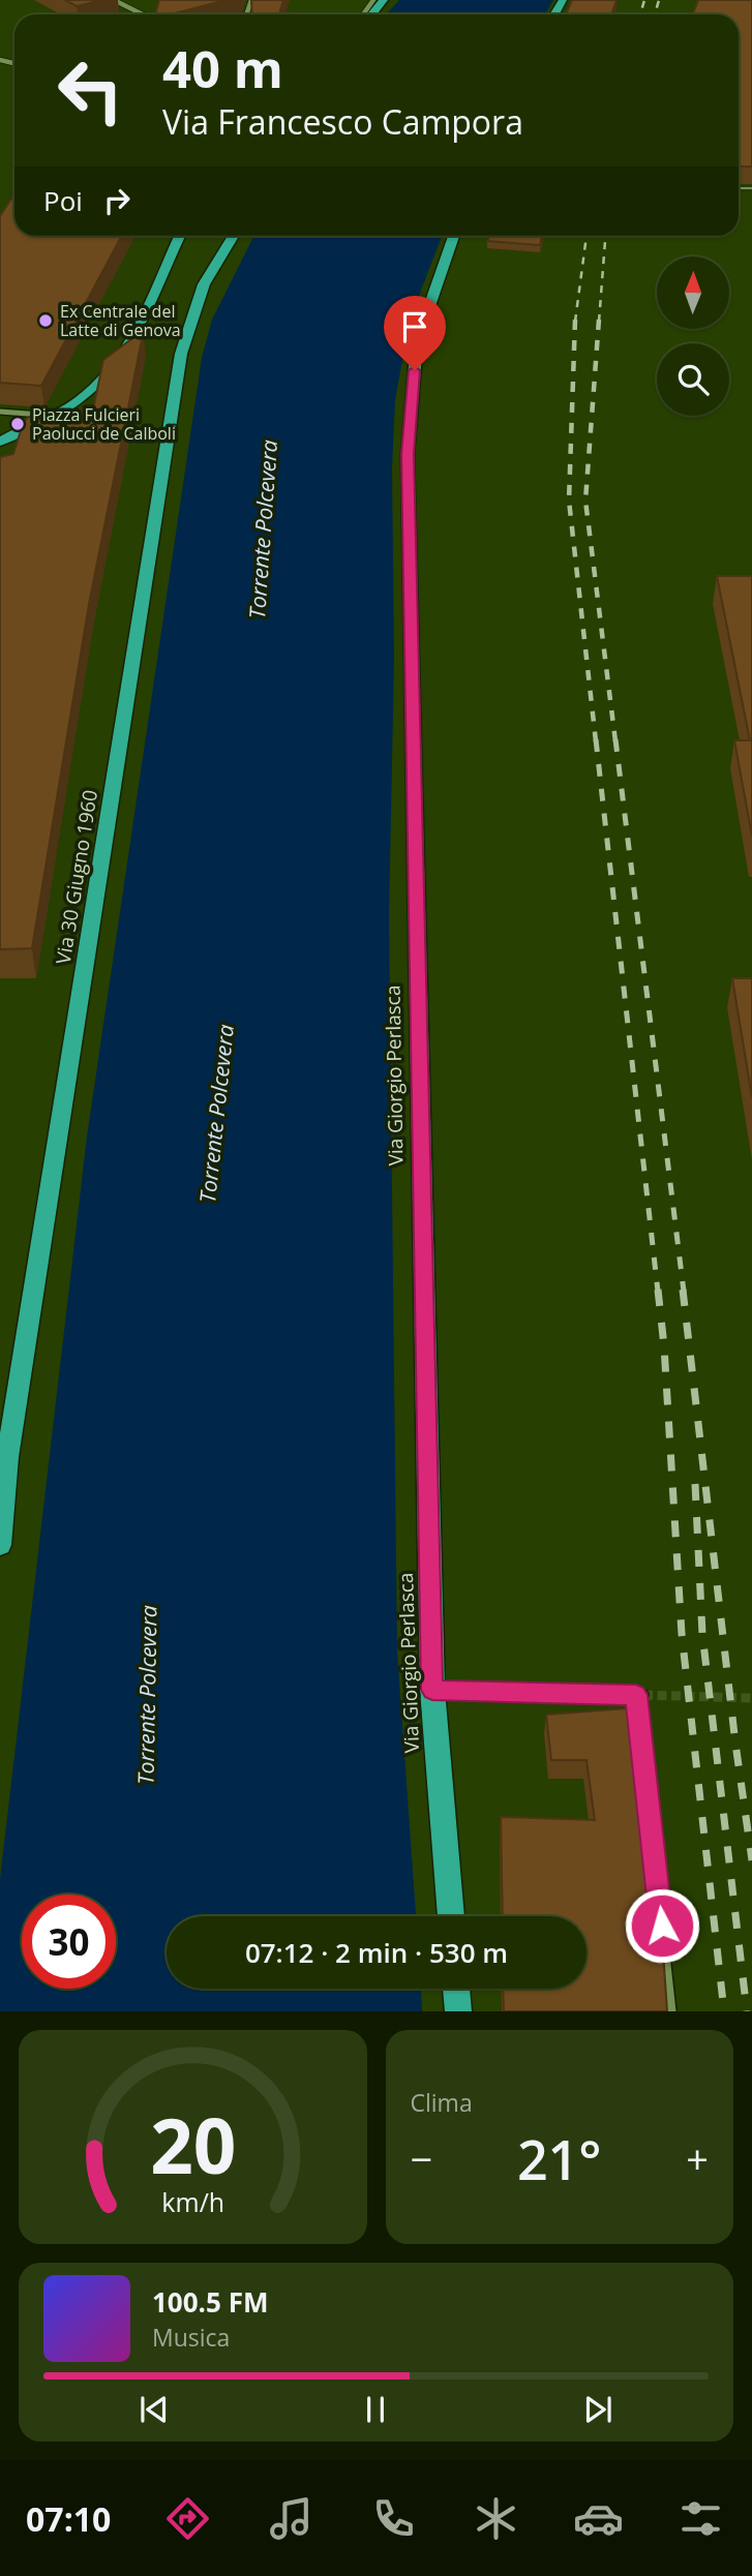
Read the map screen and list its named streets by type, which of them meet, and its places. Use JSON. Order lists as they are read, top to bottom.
{
  "streets": {
    "main road": ["Via 30 Giugno 1960", "Via Giorgio Perlasca"]
  },
  "water": ["Torrente Polcevera"],
  "places": ["Ex Centrale del Latte di Genova", "Piazza Fulcieri Paolucci de Calboli"],
  "north": "top",
  "page": {
    "turn": ["40 m", "Via Francesco Campora"],
    "then": "Poi",
    "limit": "30",
    "trip": "07:12 · 2 min · 530 m",
    "tile": "Clima",
    "heat": ["−", "21°", "+"],
    "song": ["100.5 FM", "Musica"],
    "tabs": "07:10",
    "gauge": ["20", "km/h"]
  }
}
